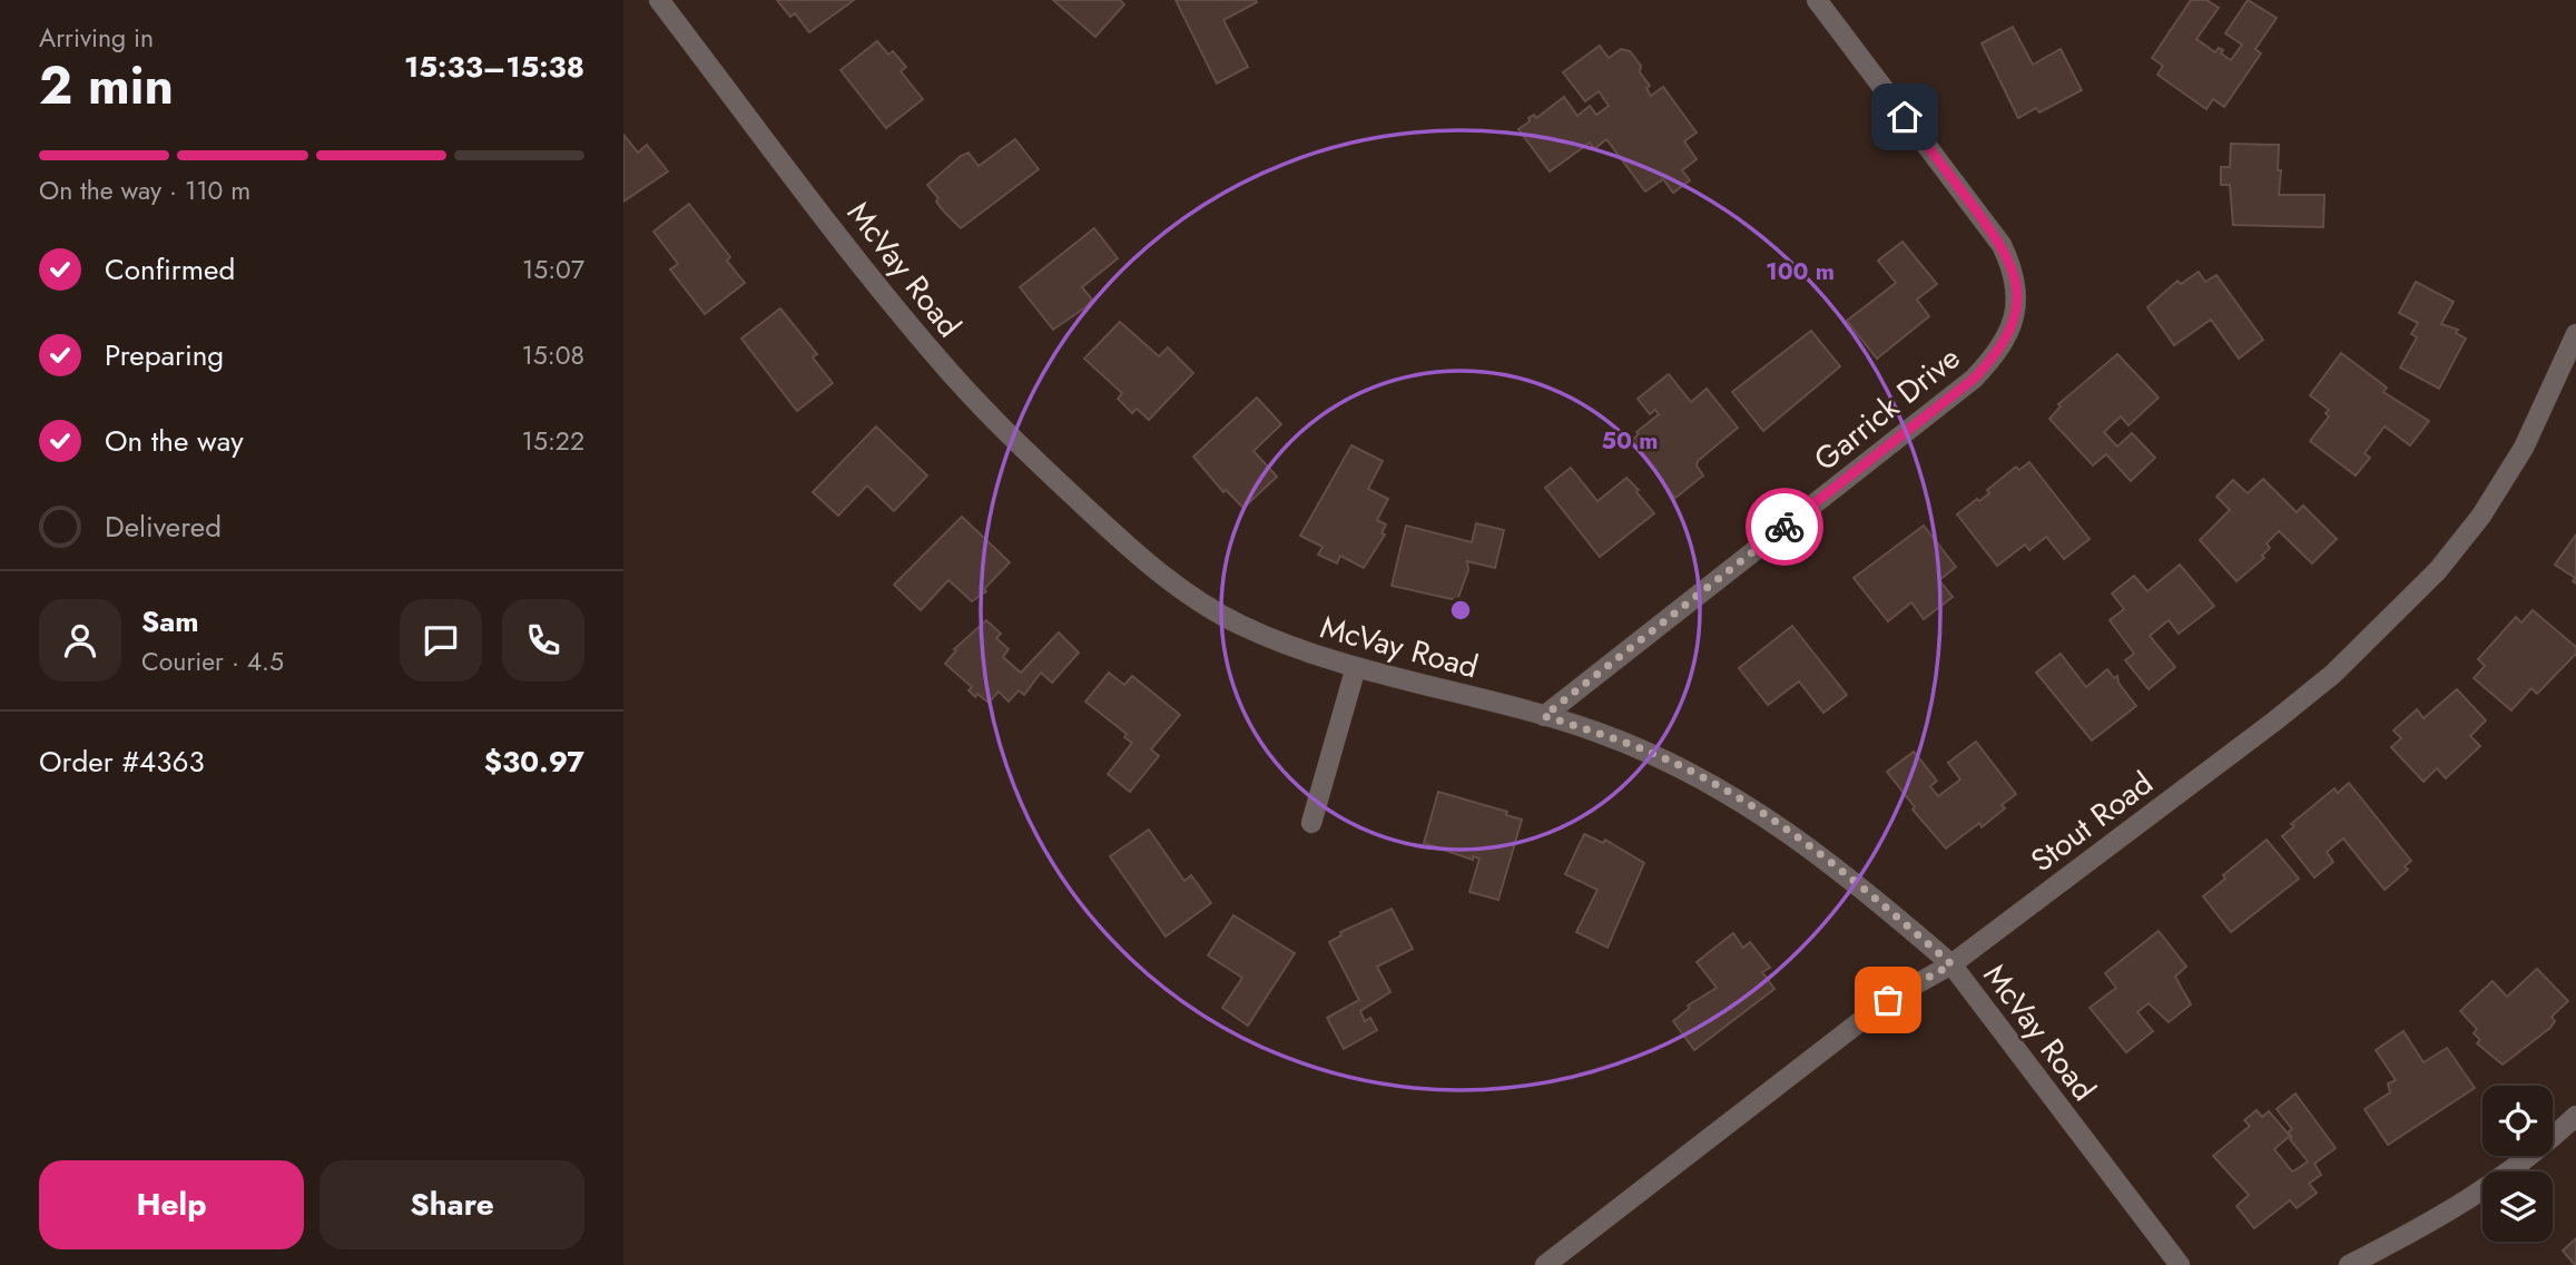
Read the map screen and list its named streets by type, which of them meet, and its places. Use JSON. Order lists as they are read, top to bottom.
{
  "streets": {
    "street": ["McVay Road", "Garrick Drive", "Stout Road"]
  },
  "crossings": [
    ["McVay Road", "Garrick Drive"],
    ["McVay Road", "Stout Road"]
  ],
  "page": {
    "heading": ["2 min", "Arriving in", "15:33–15:38"],
    "panel": [
      "Sam",
      "Courier · 4.5",
      "Order #4363",
      "$30.97"
    ],
    "bar": "On the way · 110 m",
    "list": [
      ["Confirmed", "15:07"],
      ["Preparing", "15:08"],
      ["On the way", "15:22"],
      "Delivered"
    ],
    "buttons": ["Help", "Share"]
  },
  "rings": ["100 m", "50 m"]
}
